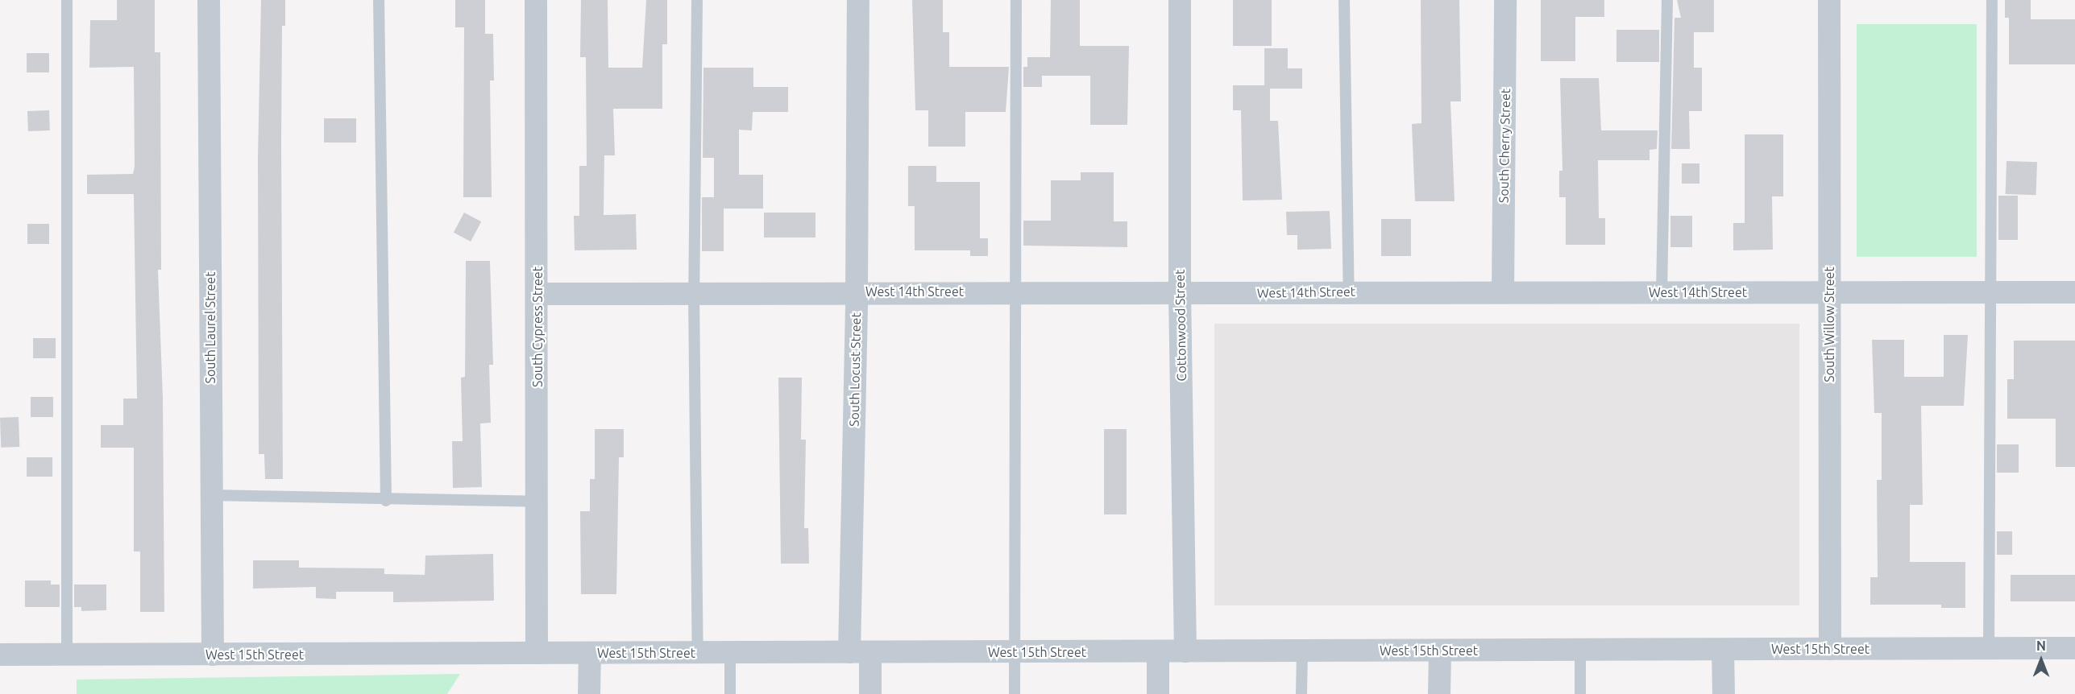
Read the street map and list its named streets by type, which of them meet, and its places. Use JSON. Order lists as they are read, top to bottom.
{
  "streets": {
    "street": [
      "South Cherry Street",
      "West 14th Street",
      "South Willow Street",
      "Cottonwood Street",
      "South Cypress Street",
      "South Laurel Street",
      "South Locust Street",
      "West 15th Street"
    ]
  },
  "crossings": [
    ["South Cherry Street", "West 14th Street"],
    ["West 14th Street", "South Willow Street"],
    ["West 14th Street", "Cottonwood Street"],
    ["West 14th Street", "South Cypress Street"],
    ["West 14th Street", "South Locust Street"],
    ["South Willow Street", "West 15th Street"],
    ["Cottonwood Street", "West 15th Street"],
    ["South Cypress Street", "West 15th Street"],
    ["South Laurel Street", "West 15th Street"],
    ["South Locust Street", "West 15th Street"]
  ],
  "north": "top"
}
